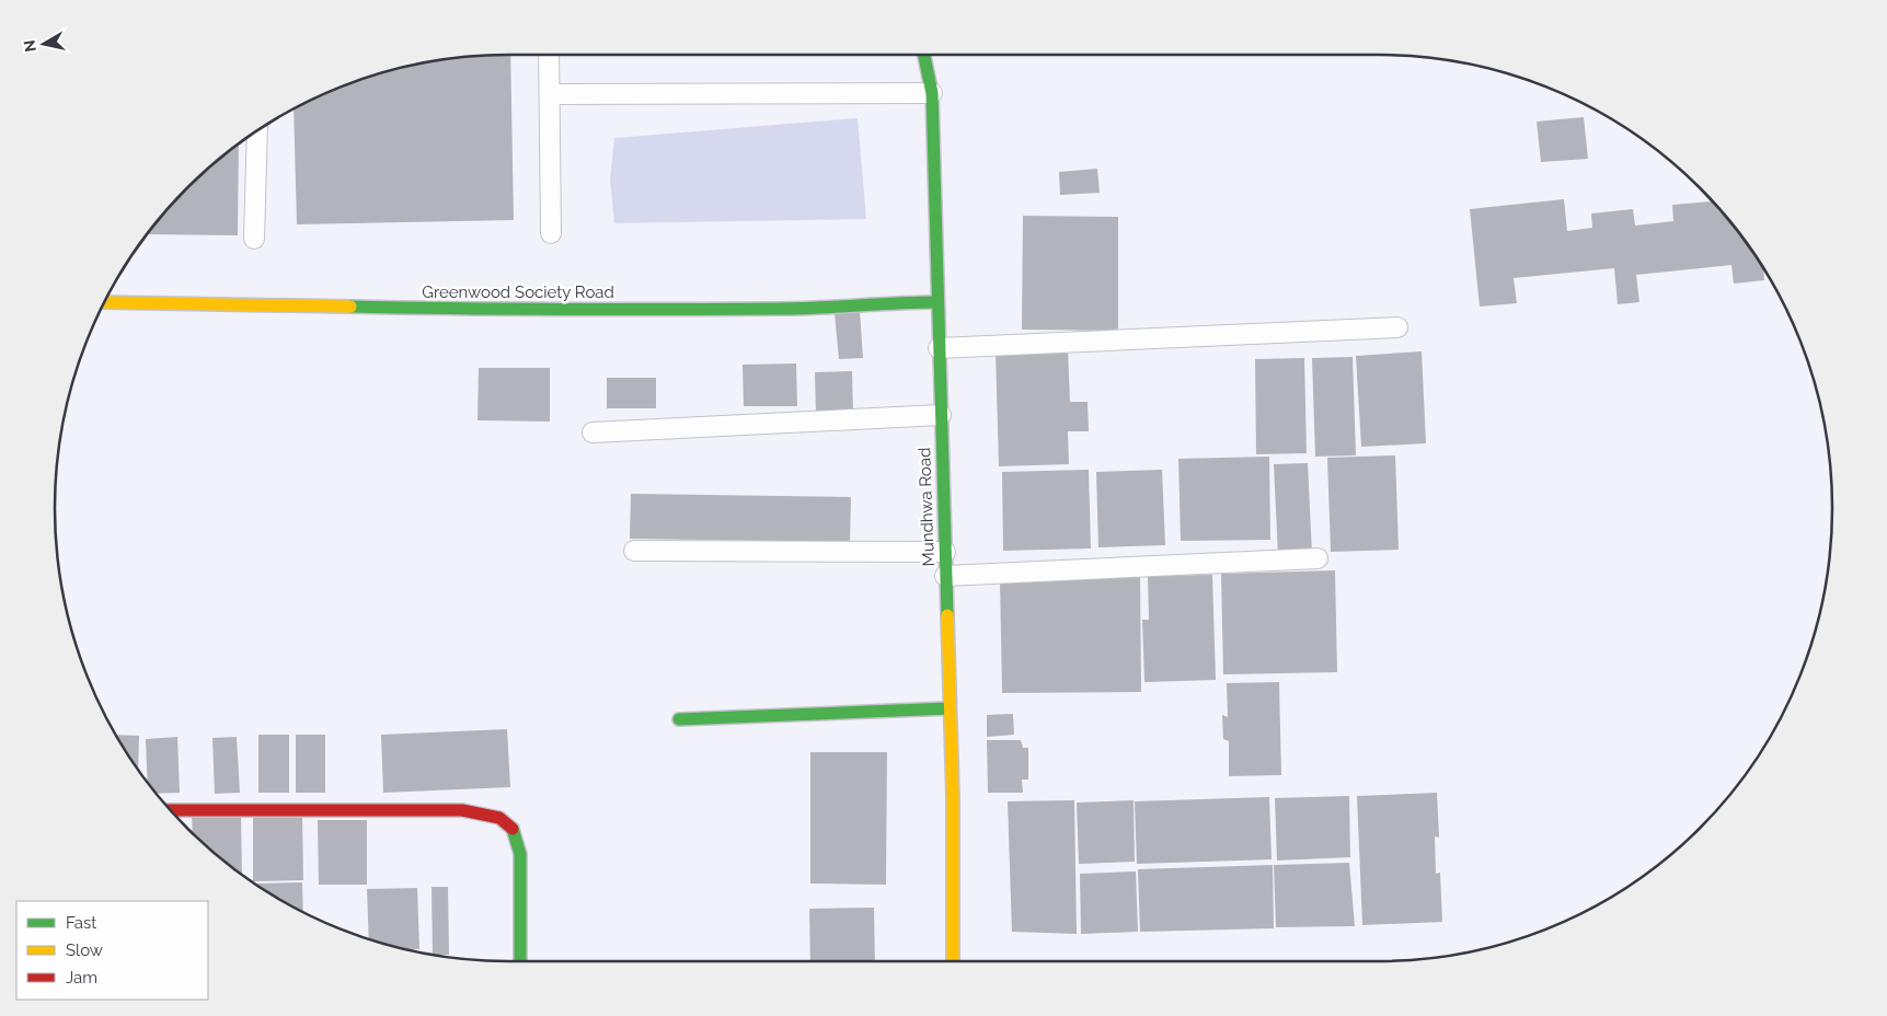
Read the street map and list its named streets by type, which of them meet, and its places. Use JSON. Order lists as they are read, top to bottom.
{
  "streets": {
    "street": ["Greenwood Society Road", "Mundhwa Road"]
  },
  "crossings": [
    ["Greenwood Society Road", "Mundhwa Road"]
  ],
  "legend": ["Fast", "Slow", "Jam"],
  "north": "left"
}
